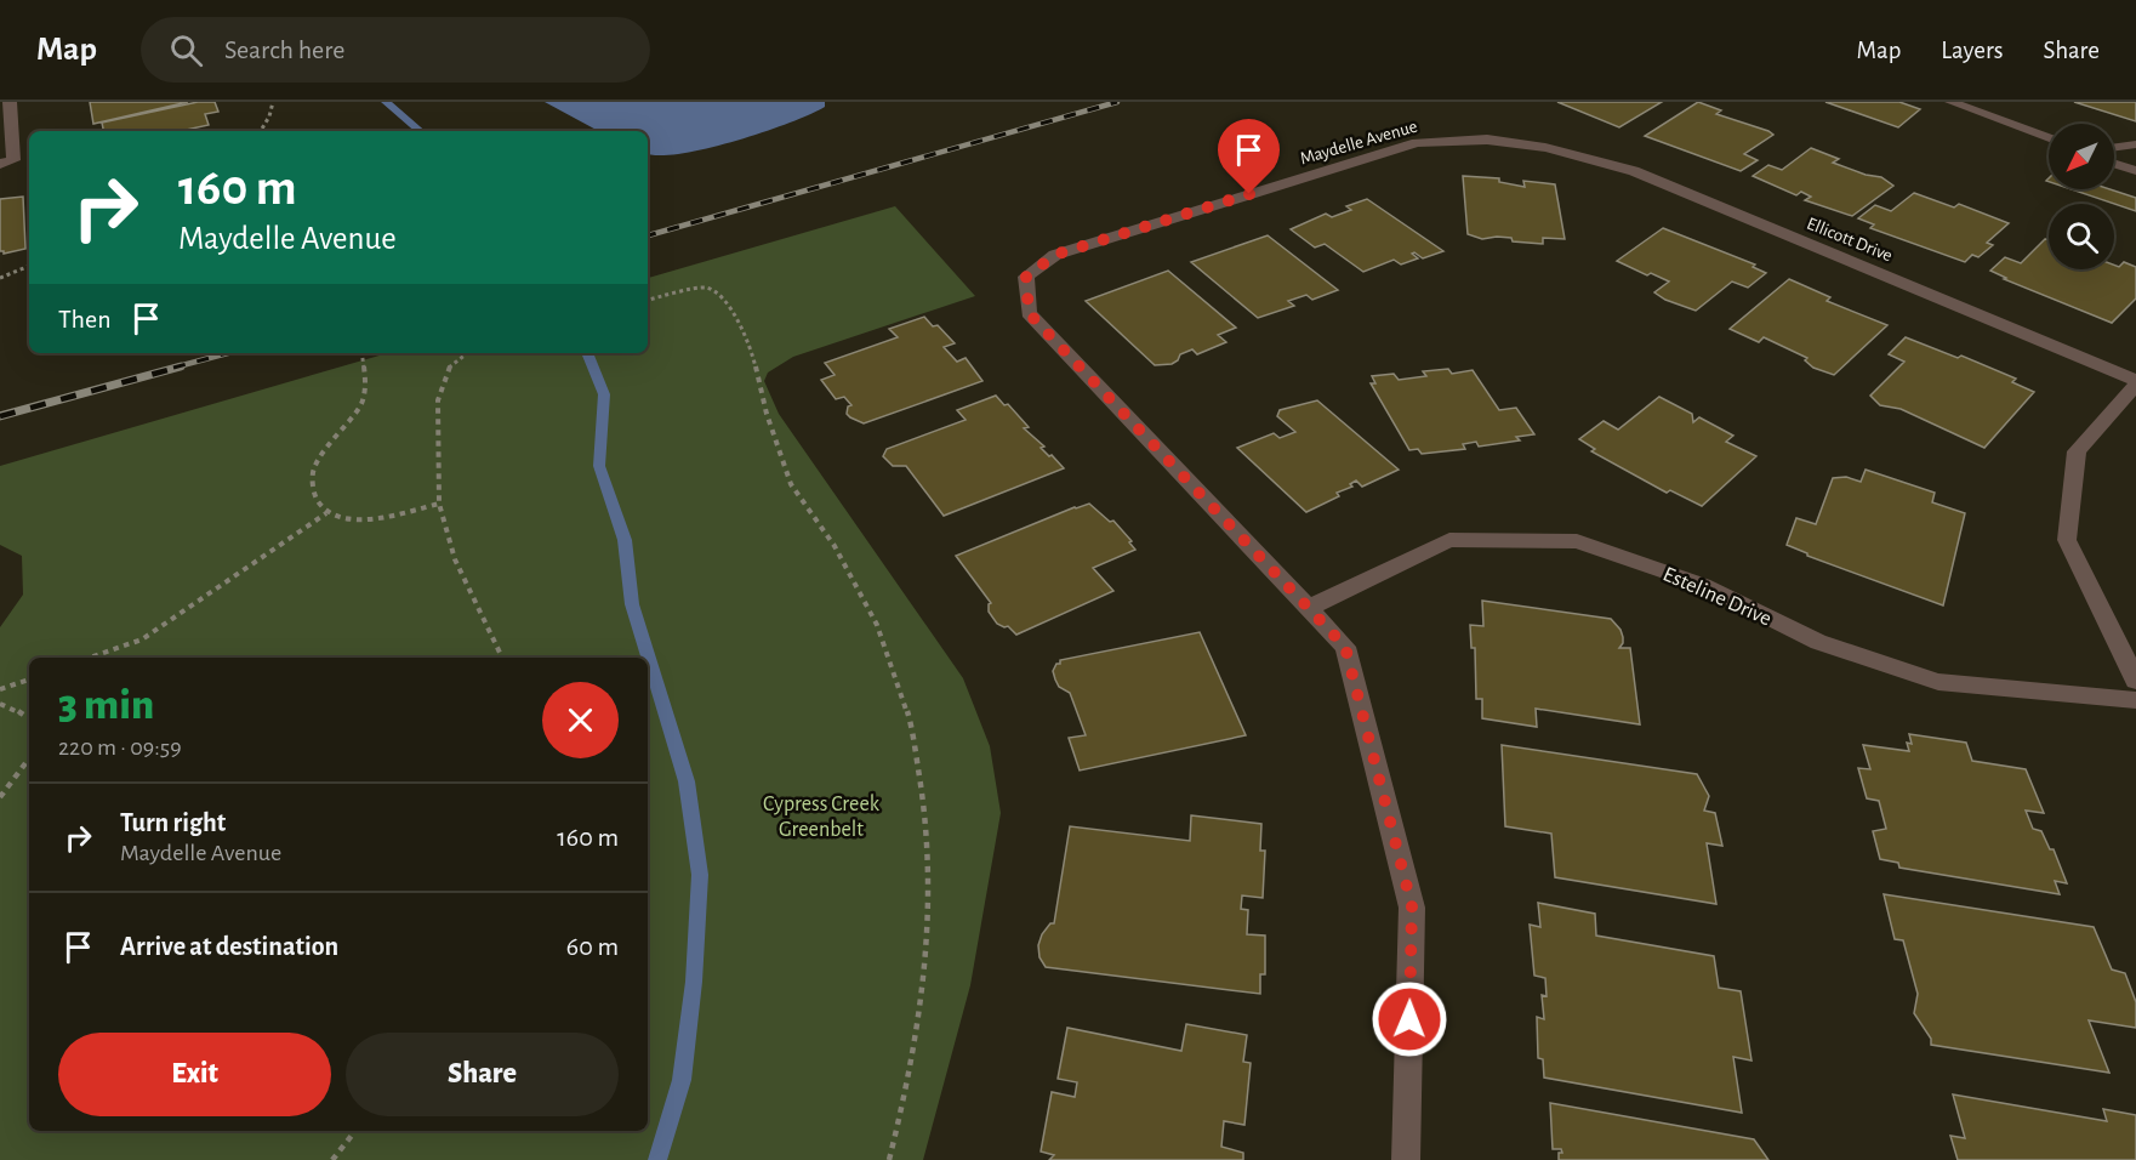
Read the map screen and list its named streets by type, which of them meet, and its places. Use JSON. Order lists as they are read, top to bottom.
{
  "streets": {
    "street": ["Maydelle Avenue", "Ellicott Drive", "Esteline Drive"]
  },
  "crossings": [
    ["Maydelle Avenue", "Ellicott Drive"],
    ["Maydelle Avenue", "Esteline Drive"]
  ],
  "parks": ["Cypress Creek Greenbelt"],
  "north": "bottom left",
  "page": {
    "header": "Map",
    "search": "Search here",
    "nav": ["Map", "Layers", "Share"],
    "turn": ["160 m", "Maydelle Avenue"],
    "then": "Then",
    "heading": ["3 min", "220 m · 09:59"],
    "list": [
      {
        "name": "Turn right",
        "note": "Maydelle Avenue",
        "value": "160 m"
      },
      {
        "name": "Arrive at destination",
        "value": "60 m"
      }
    ],
    "buttons": ["Exit", "Share"]
  }
}
